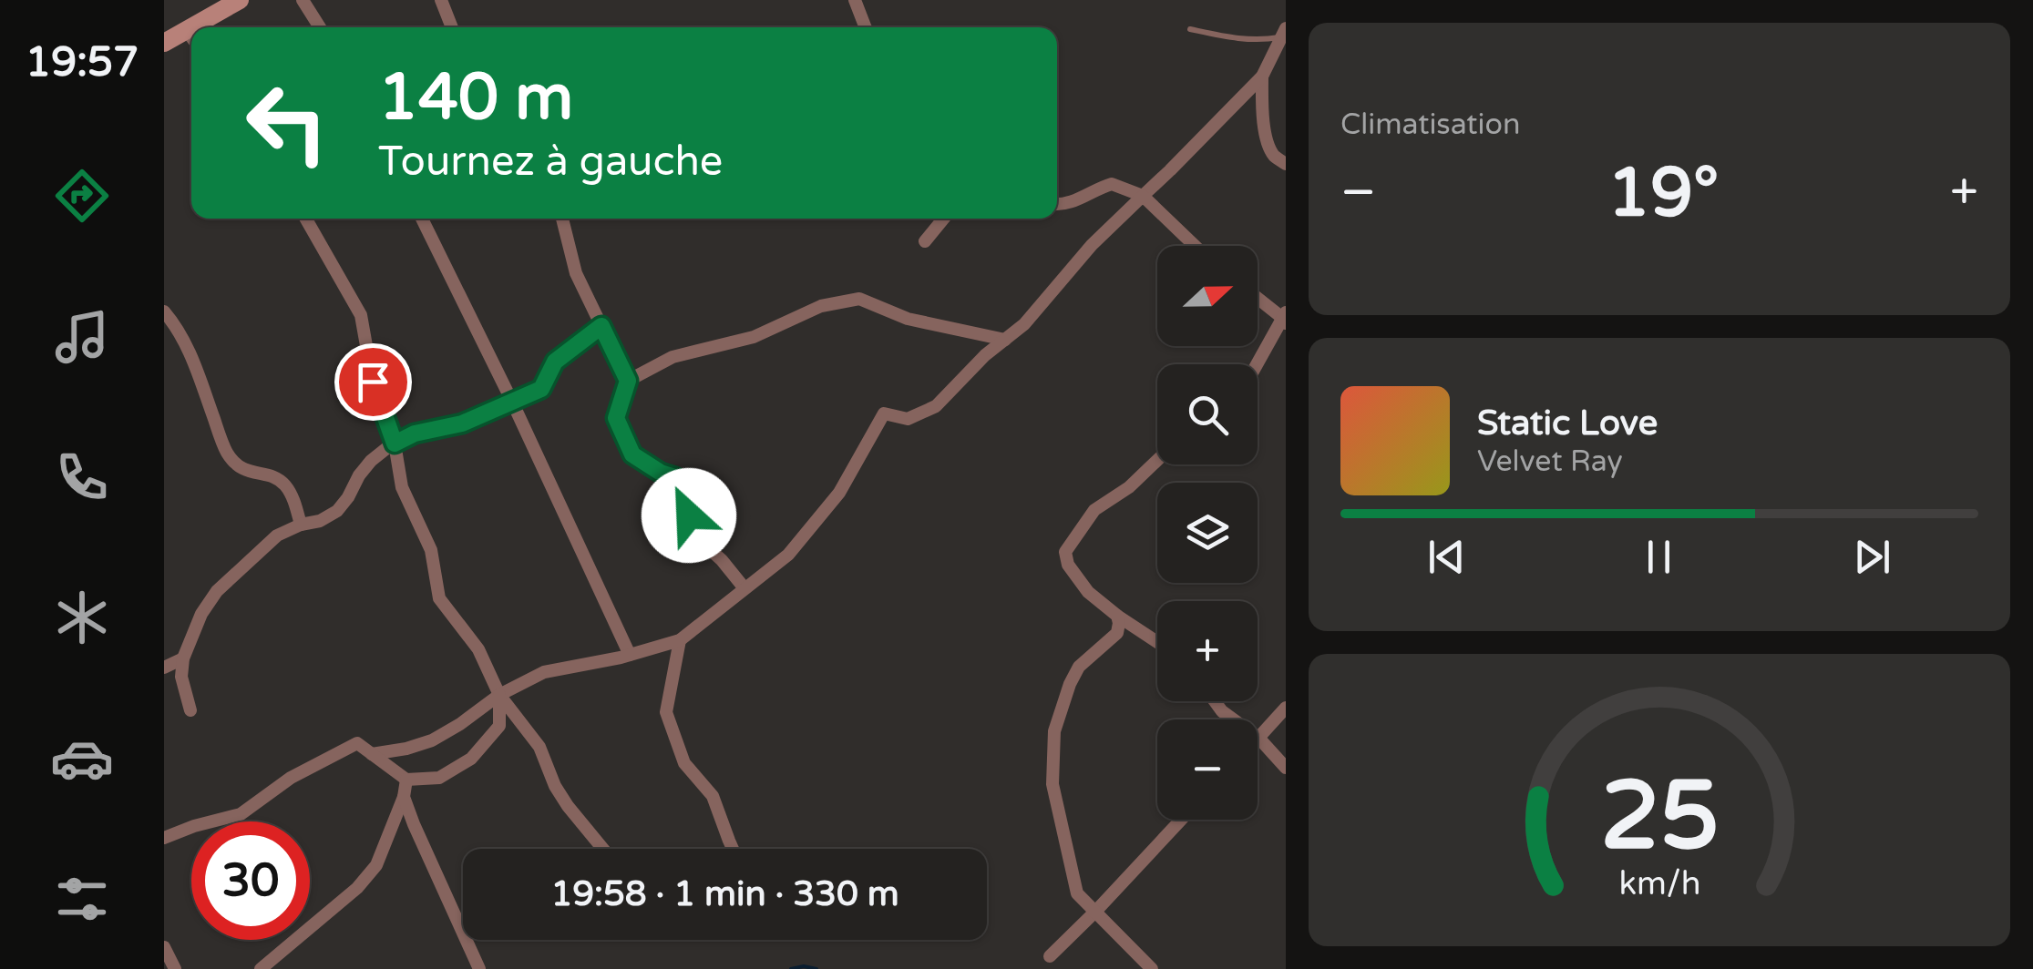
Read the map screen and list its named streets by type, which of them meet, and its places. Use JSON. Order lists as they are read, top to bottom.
{
  "north": "right",
  "page": {
    "tabs": "19:57",
    "tile": "Climatisation",
    "turn": ["140 m", "Tournez à gauche"],
    "heat": ["−", "19°", "+"],
    "map_buttons": ["+", "−"],
    "song": ["Static Love", "Velvet Ray"],
    "limit": "30",
    "trip": "19:58 · 1 min · 330 m",
    "gauge": ["25", "km/h"]
  }
}
